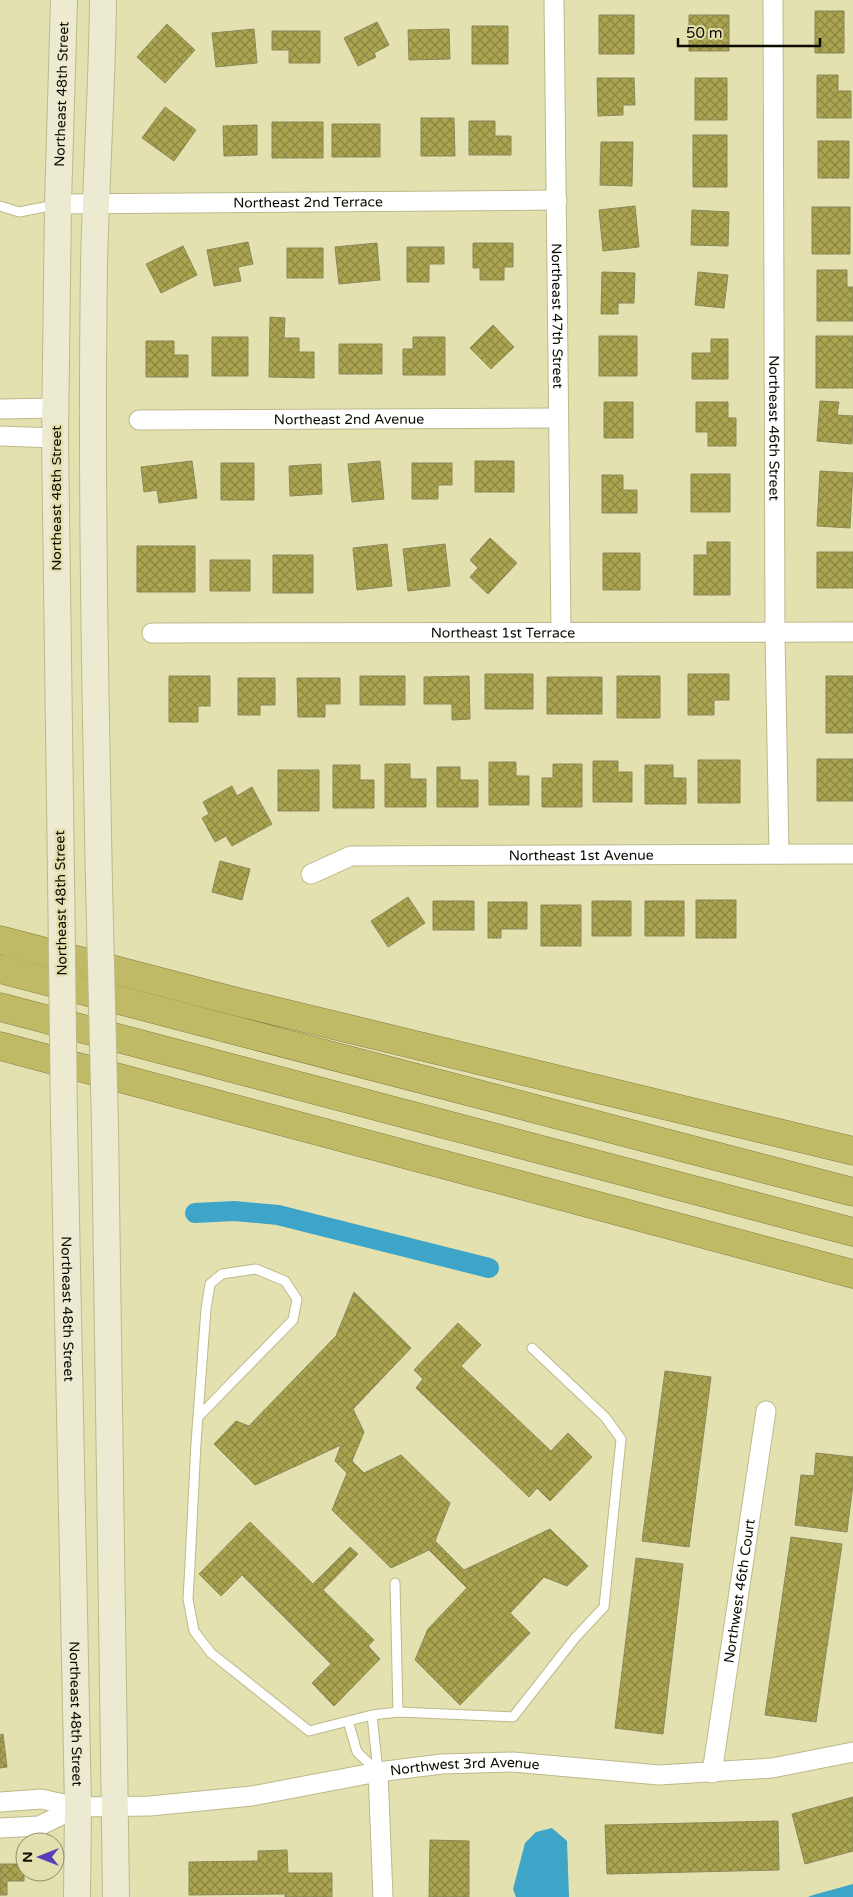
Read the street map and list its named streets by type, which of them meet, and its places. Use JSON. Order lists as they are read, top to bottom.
{
  "streets": {
    "main road": ["Northeast 48th Street"],
    "street": [
      "Northeast 2nd Terrace",
      "Northeast 47th Street",
      "Northeast 2nd Avenue",
      "Northeast 46th Street",
      "Northeast 1st Terrace",
      "Northeast 1st Avenue",
      "Northwest 46th Court",
      "Northwest 3rd Avenue"
    ]
  },
  "crossings": [
    ["Northeast 48th Street", "Northeast 2nd Terrace"],
    ["Northeast 48th Street", "Northwest 3rd Avenue"],
    ["Northeast 2nd Terrace", "Northeast 47th Street"],
    ["Northeast 47th Street", "Northeast 2nd Avenue"],
    ["Northeast 47th Street", "Northeast 1st Terrace"],
    ["Northeast 46th Street", "Northeast 1st Terrace"],
    ["Northeast 46th Street", "Northeast 1st Avenue"],
    ["Northwest 46th Court", "Northwest 3rd Avenue"]
  ],
  "scale_bar": "50 m",
  "north": "left"
}
